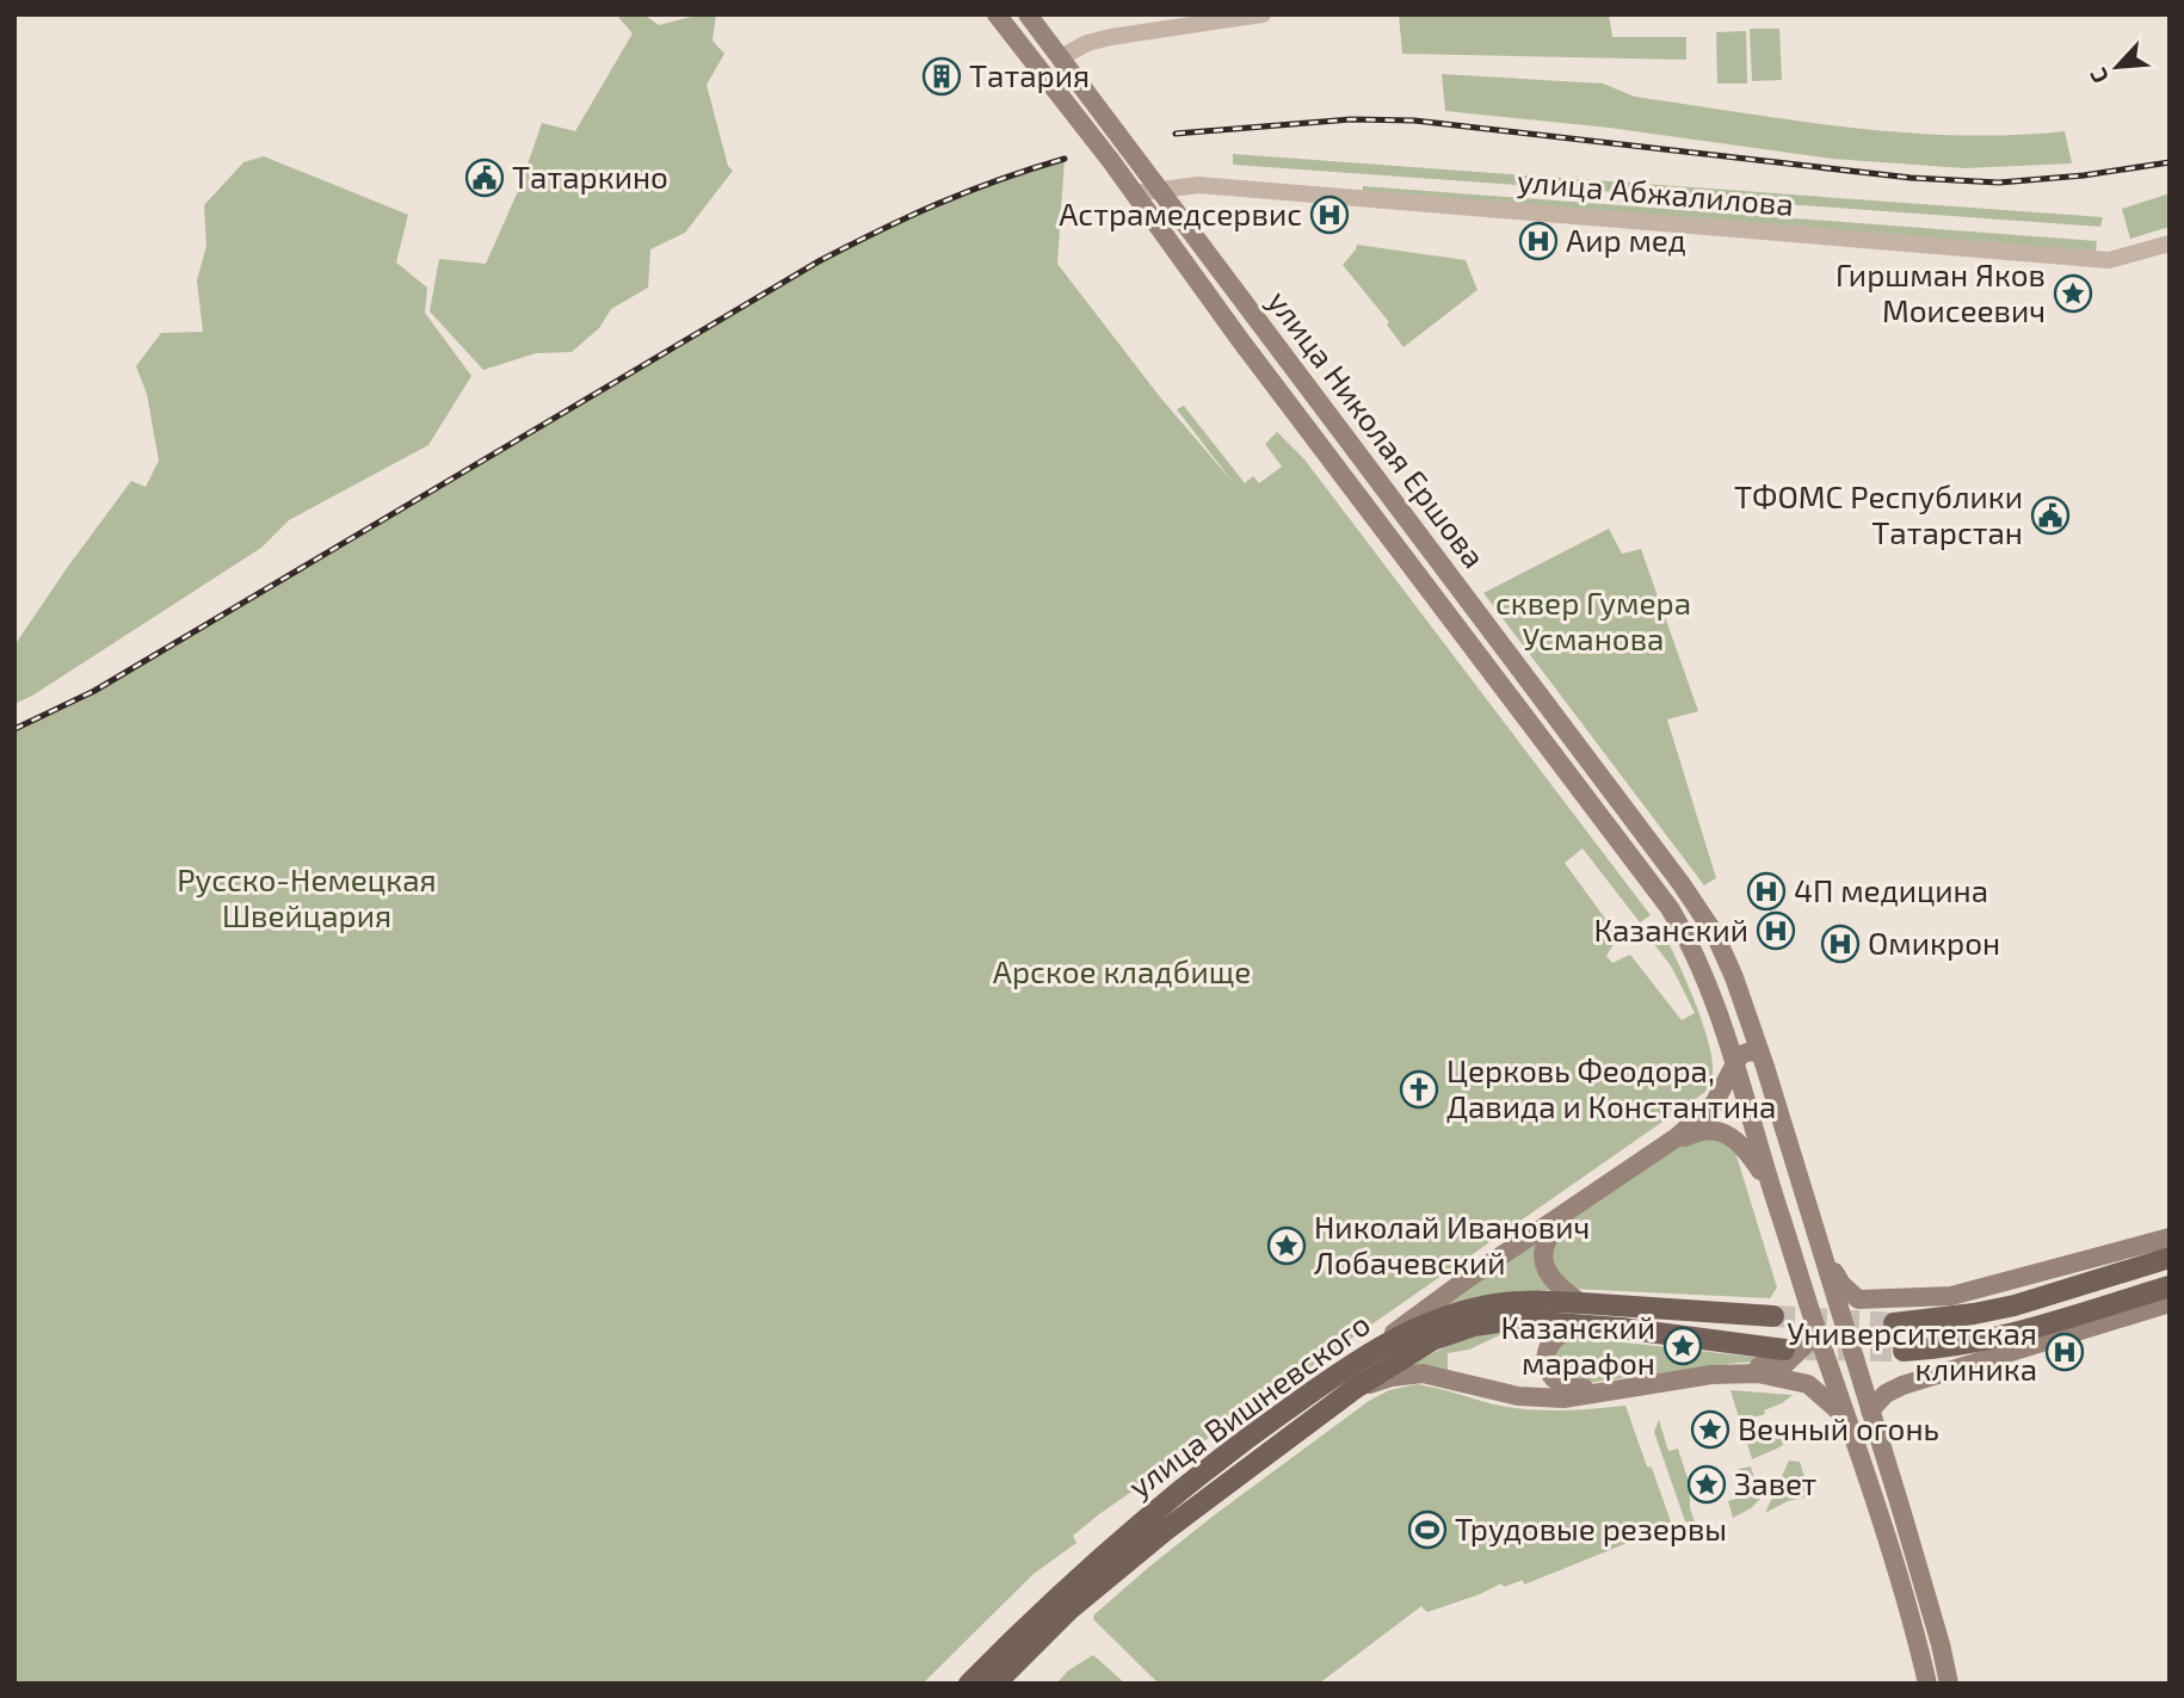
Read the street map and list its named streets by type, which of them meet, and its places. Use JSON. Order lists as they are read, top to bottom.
{
  "streets": {
    "main road": ["улица Николая Ершова", "улица Вишневского"],
    "street": ["улица Абжалилова"]
  },
  "crossings": [
    ["улица Абжалилова", "улица Николая Ершова"]
  ],
  "parks": ["сквер Гумера Усманова", "Русско-Немецкая Швейцария", "Арское кладбище"],
  "places": {
    "building": ["Татария"],
    "public building": ["Татаркино", "ТФОМС Республики Татарстан"],
    "hospital": [
      "Астрамедсервис",
      "Аир мед",
      "4П медицина",
      "Казанский",
      "Омикрон",
      "Университетская клиника"
    ],
    "place": [
      "Гиршман Яков Моисеевич",
      "Николай Иванович Лобачевский",
      "Казанский марафон",
      "Вечный огонь",
      "Завет"
    ],
    "church": ["Церковь Феодора, Давида и Константина"],
    "sports": ["Трудовые резервы"]
  },
  "north": "bottom left"
}
